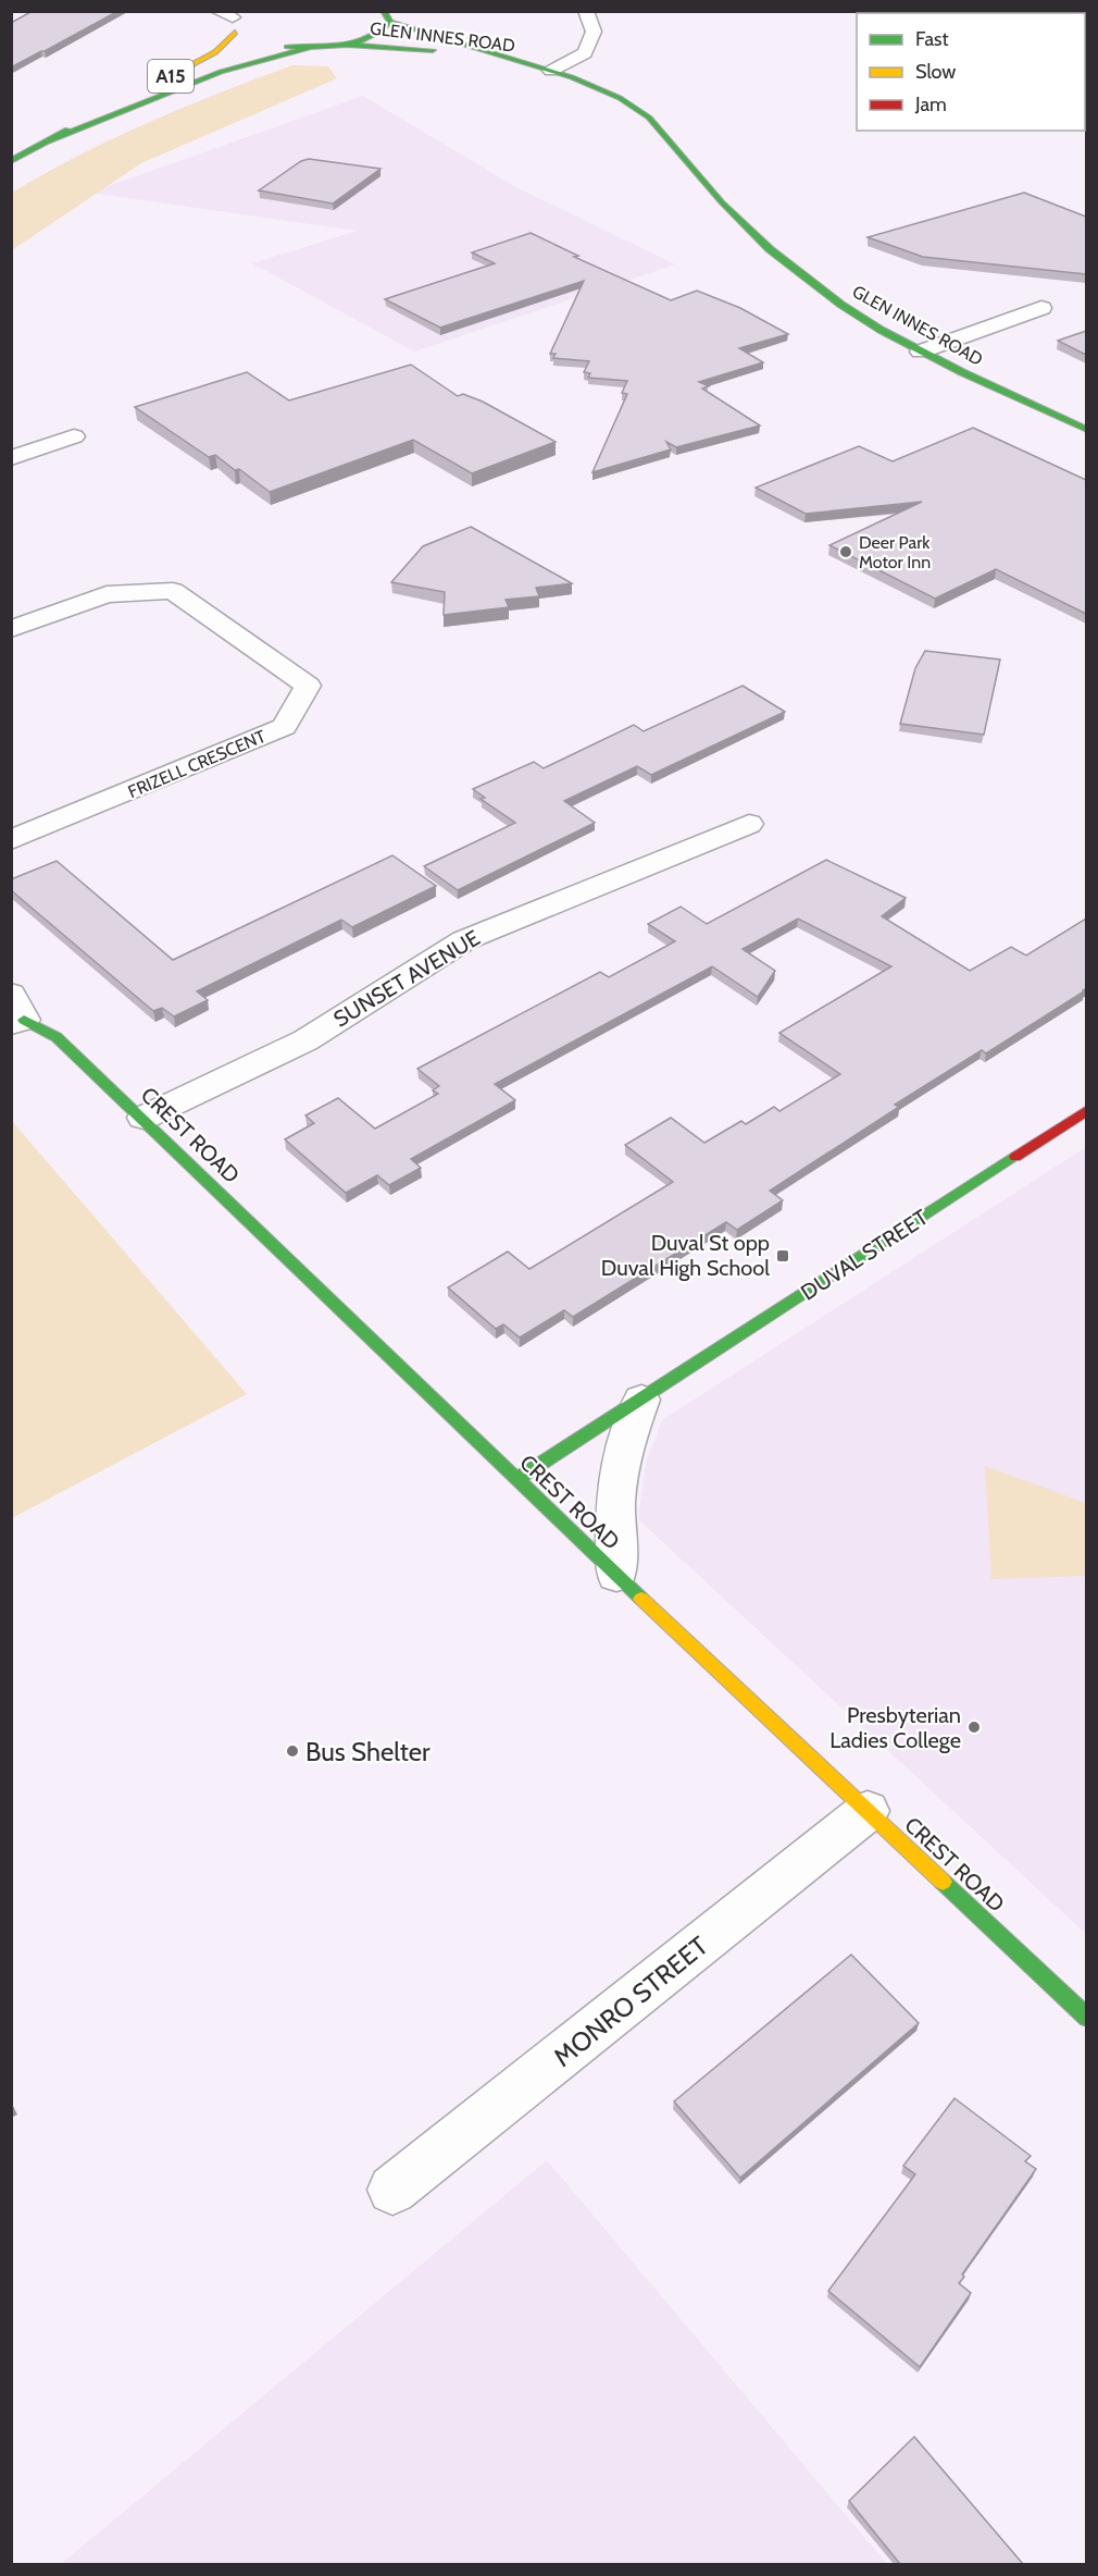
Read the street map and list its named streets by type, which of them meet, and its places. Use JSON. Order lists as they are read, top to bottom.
{
  "streets": {
    "main road": [
      "GLEN INNES ROAD",
      "A15",
      "CREST ROAD",
      "DUVAL STREET"
    ],
    "street": ["FRIZELL CRESCENT", "SUNSET AVENUE", "MONRO STREET"]
  },
  "crossings": [
    ["GLEN INNES ROAD", "A15"],
    ["SUNSET AVENUE", "CREST ROAD"],
    ["CREST ROAD", "DUVAL STREET"],
    ["CREST ROAD", "MONRO STREET"]
  ],
  "places": {
    "other": ["Deer Park Motor Inn", "Presbyterian Ladies College", "Bus Shelter"],
    "transit": ["Duval St opp Duval High School"]
  },
  "legend": ["Fast", "Slow", "Jam"]
}
